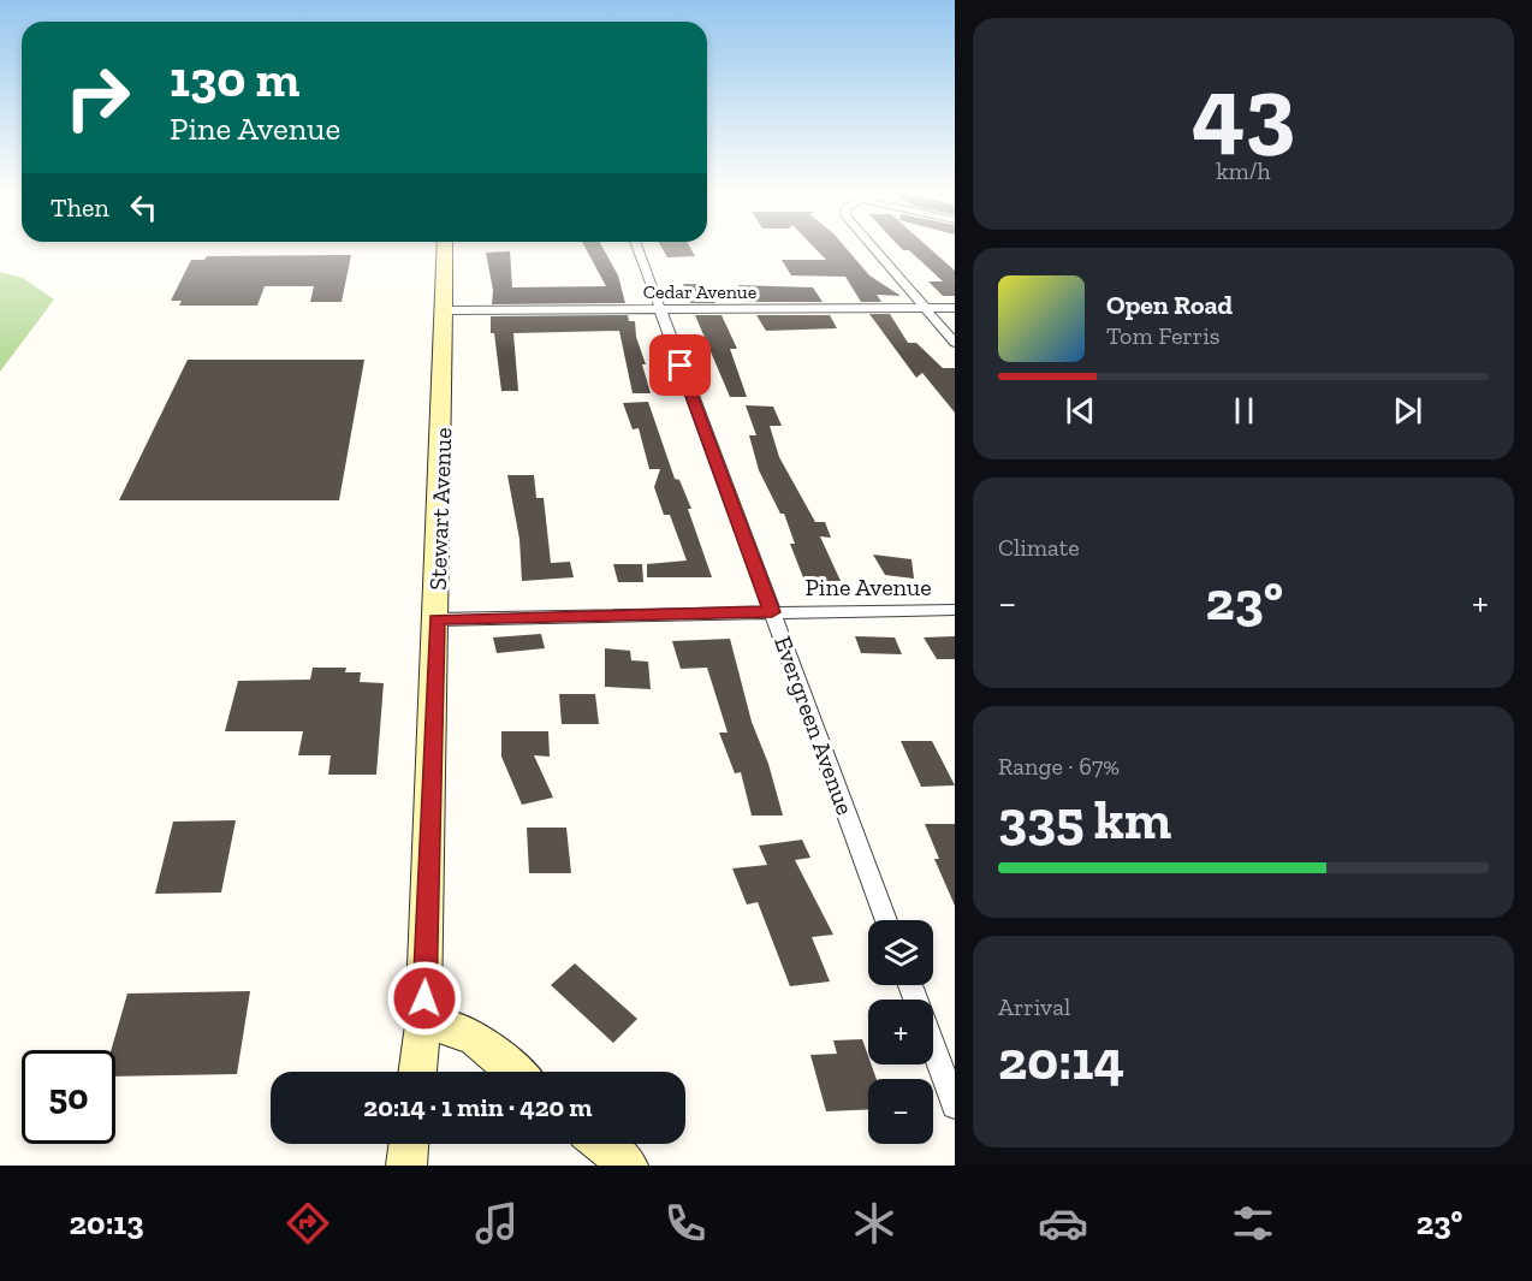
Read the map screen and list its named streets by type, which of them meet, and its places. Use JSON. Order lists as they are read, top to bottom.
{
  "streets": {
    "main road": ["Stewart Avenue"],
    "street": ["Cedar Avenue", "Pine Avenue", "Evergreen Avenue"]
  },
  "crossings": [
    ["Cedar Avenue", "Stewart Avenue"],
    ["Cedar Avenue", "Evergreen Avenue"],
    ["Stewart Avenue", "Pine Avenue"],
    ["Pine Avenue", "Evergreen Avenue"]
  ],
  "page": {
    "tile": [
      ["43", "km/h"],
      "Climate",
      ["Range · 67%", "335 km"],
      ["Arrival", "20:14"]
    ],
    "turn": ["130 m", "Pine Avenue"],
    "then": "Then",
    "song": ["Open Road", "Tom Ferris"],
    "heat": ["−", "23°", "+"],
    "map_buttons": ["+", "−"],
    "limit": "50",
    "trip": "20:14 · 1 min · 420 m",
    "tabs": ["20:13", "23°"]
  }
}
